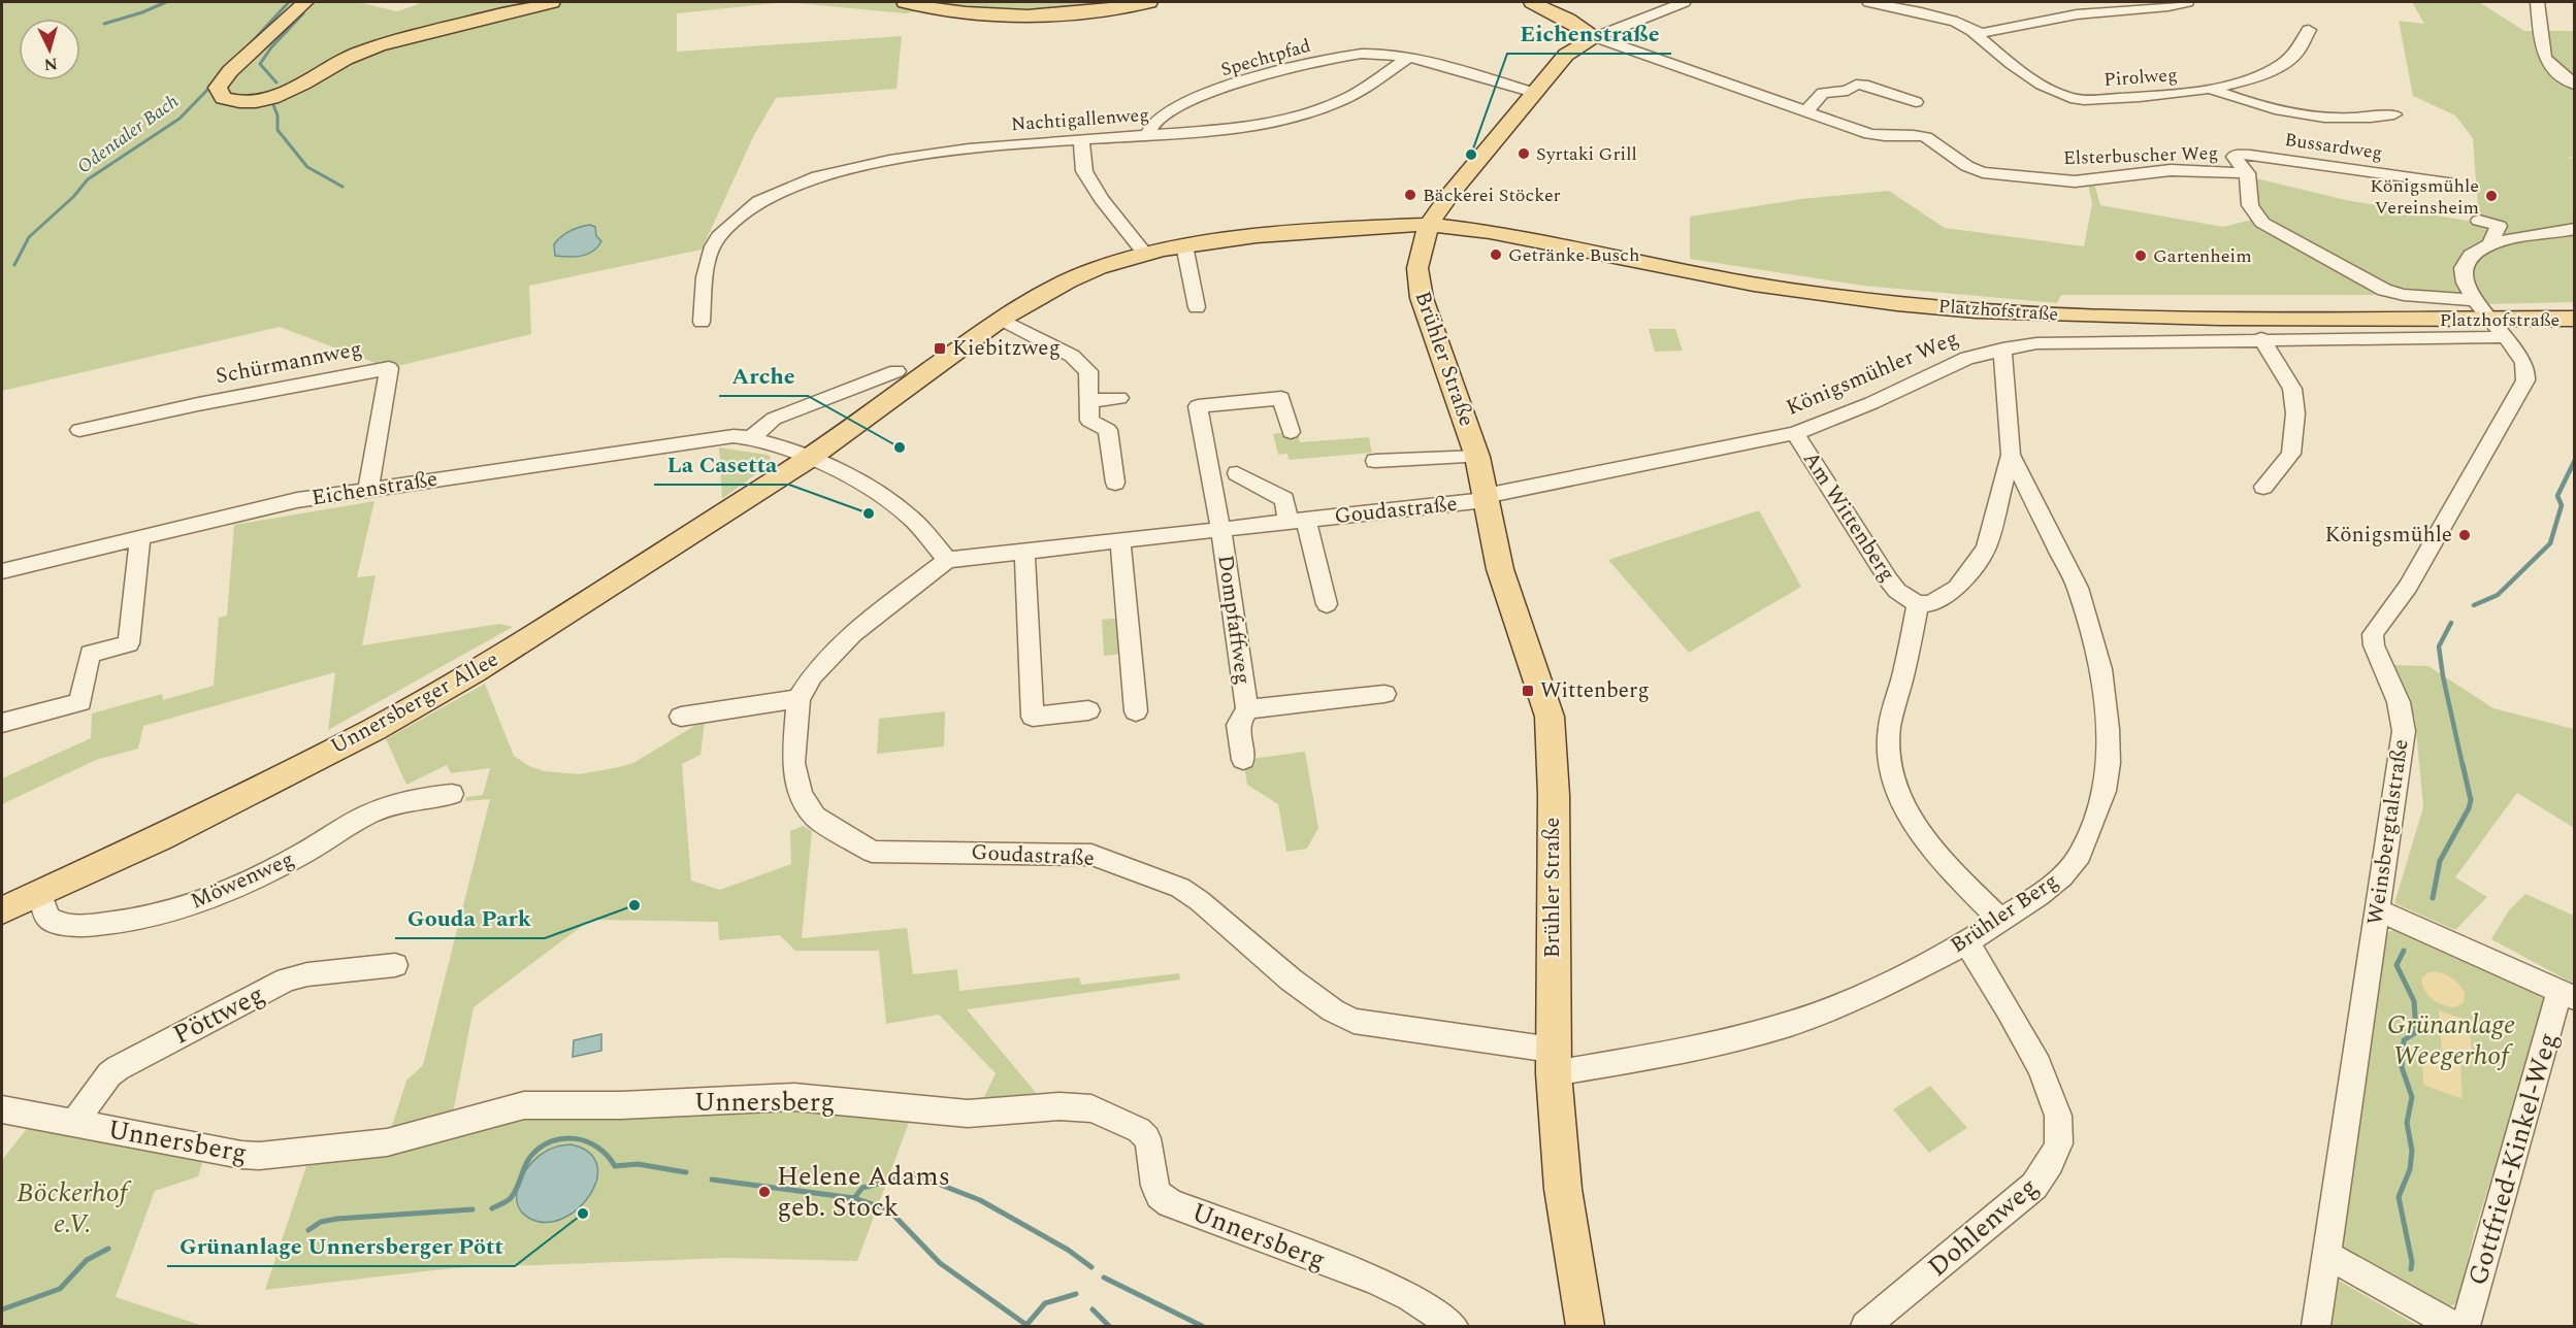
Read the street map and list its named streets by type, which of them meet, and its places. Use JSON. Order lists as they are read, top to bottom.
{
  "streets": {
    "main road": ["Platzhofstraße", "Brühler Straße", "Unnersberger Allee"],
    "street": [
      "Spechtpfad",
      "Pirolweg",
      "Nachtigallenweg",
      "Bussardweg",
      "Elsterbuscher Weg",
      "Schürmannweg",
      "Königsmühler Weg",
      "Eichenstraße",
      "Goudastraße",
      "Am Wittenberg",
      "Dompfaffweg",
      "Weinsbergtalstraße",
      "Möwenweg",
      "Brühler Berg",
      "Pöttweg",
      "Unnersberg",
      "Gottfried-Kinkel-Weg",
      "Dohlenweg"
    ]
  },
  "crossings": [
    ["Spechtpfad", "Nachtigallenweg"],
    ["Bussardweg", "Elsterbuscher Weg"],
    ["Elsterbuscher Weg", "Brühler Straße"],
    ["Elsterbuscher Weg", "Weinsbergtalstraße"],
    ["Platzhofstraße", "Brühler Straße"],
    ["Platzhofstraße", "Weinsbergtalstraße"],
    ["Brühler Straße", "Königsmühler Weg"],
    ["Brühler Straße", "Goudastraße"],
    ["Brühler Straße", "Brühler Berg"],
    ["Schürmannweg", "Eichenstraße"],
    ["Königsmühler Weg", "Goudastraße"],
    ["Königsmühler Weg", "Am Wittenberg"],
    ["Königsmühler Weg", "Weinsbergtalstraße"],
    ["Eichenstraße", "Unnersberger Allee"],
    ["Goudastraße", "Dompfaffweg"],
    ["Goudastraße", "Brühler Berg"],
    ["Unnersberger Allee", "Möwenweg"],
    ["Brühler Berg", "Dohlenweg"],
    ["Pöttweg", "Unnersberg"]
  ],
  "water": ["Odentaler Bach"],
  "parks": ["Grünanlage Weegerhof", "Böckerhof e.V."],
  "places": {
    "other": [
      "Syrtaki Grill",
      "Eichenstraße",
      "Bäckerei Stöcker",
      "Königsmühle Vereinsheim",
      "Getränke Busch",
      "Gartenheim",
      "Arche",
      "La Casetta",
      "Königsmühle",
      "Gouda Park",
      "Helene Adams geb. Stock",
      "Grünanlage Unnersberger Pött"
    ],
    "transit": ["Kiebitzweg", "Wittenberg"]
  },
  "north": "bottom"
}
